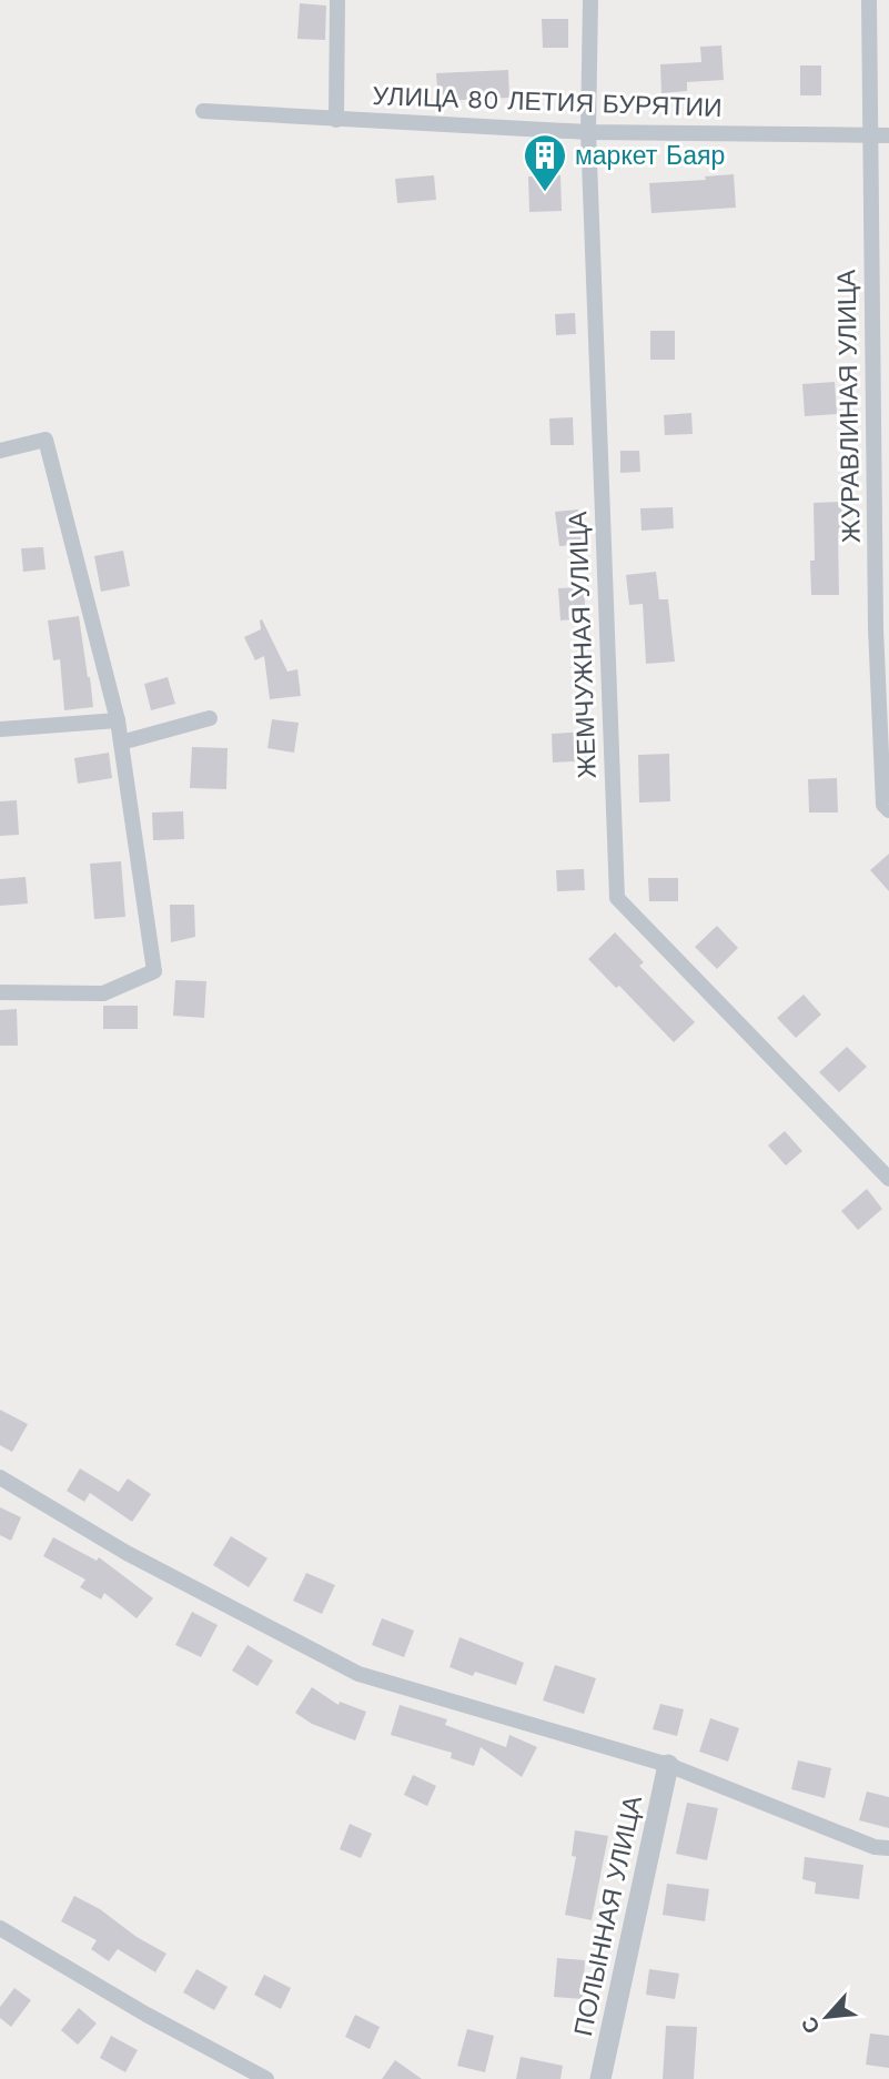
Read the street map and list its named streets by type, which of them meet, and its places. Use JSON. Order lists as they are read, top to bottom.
{
  "streets": {
    "street": [
      "УЛИЦА 80 ЛЕТИЯ БУРЯТИИ",
      "ЖУРАВЛИНАЯ УЛИЦА",
      "ЖЕМЧУЖНАЯ УЛИЦА",
      "ПОЛЫННАЯ УЛИЦА"
    ]
  },
  "crossings": [
    ["УЛИЦА 80 ЛЕТИЯ БУРЯТИИ", "ЖУРАВЛИНАЯ УЛИЦА"],
    ["УЛИЦА 80 ЛЕТИЯ БУРЯТИИ", "ЖЕМЧУЖНАЯ УЛИЦА"]
  ],
  "places": {
    "building": ["маркет Баяр"]
  },
  "north": "bottom left"
}
